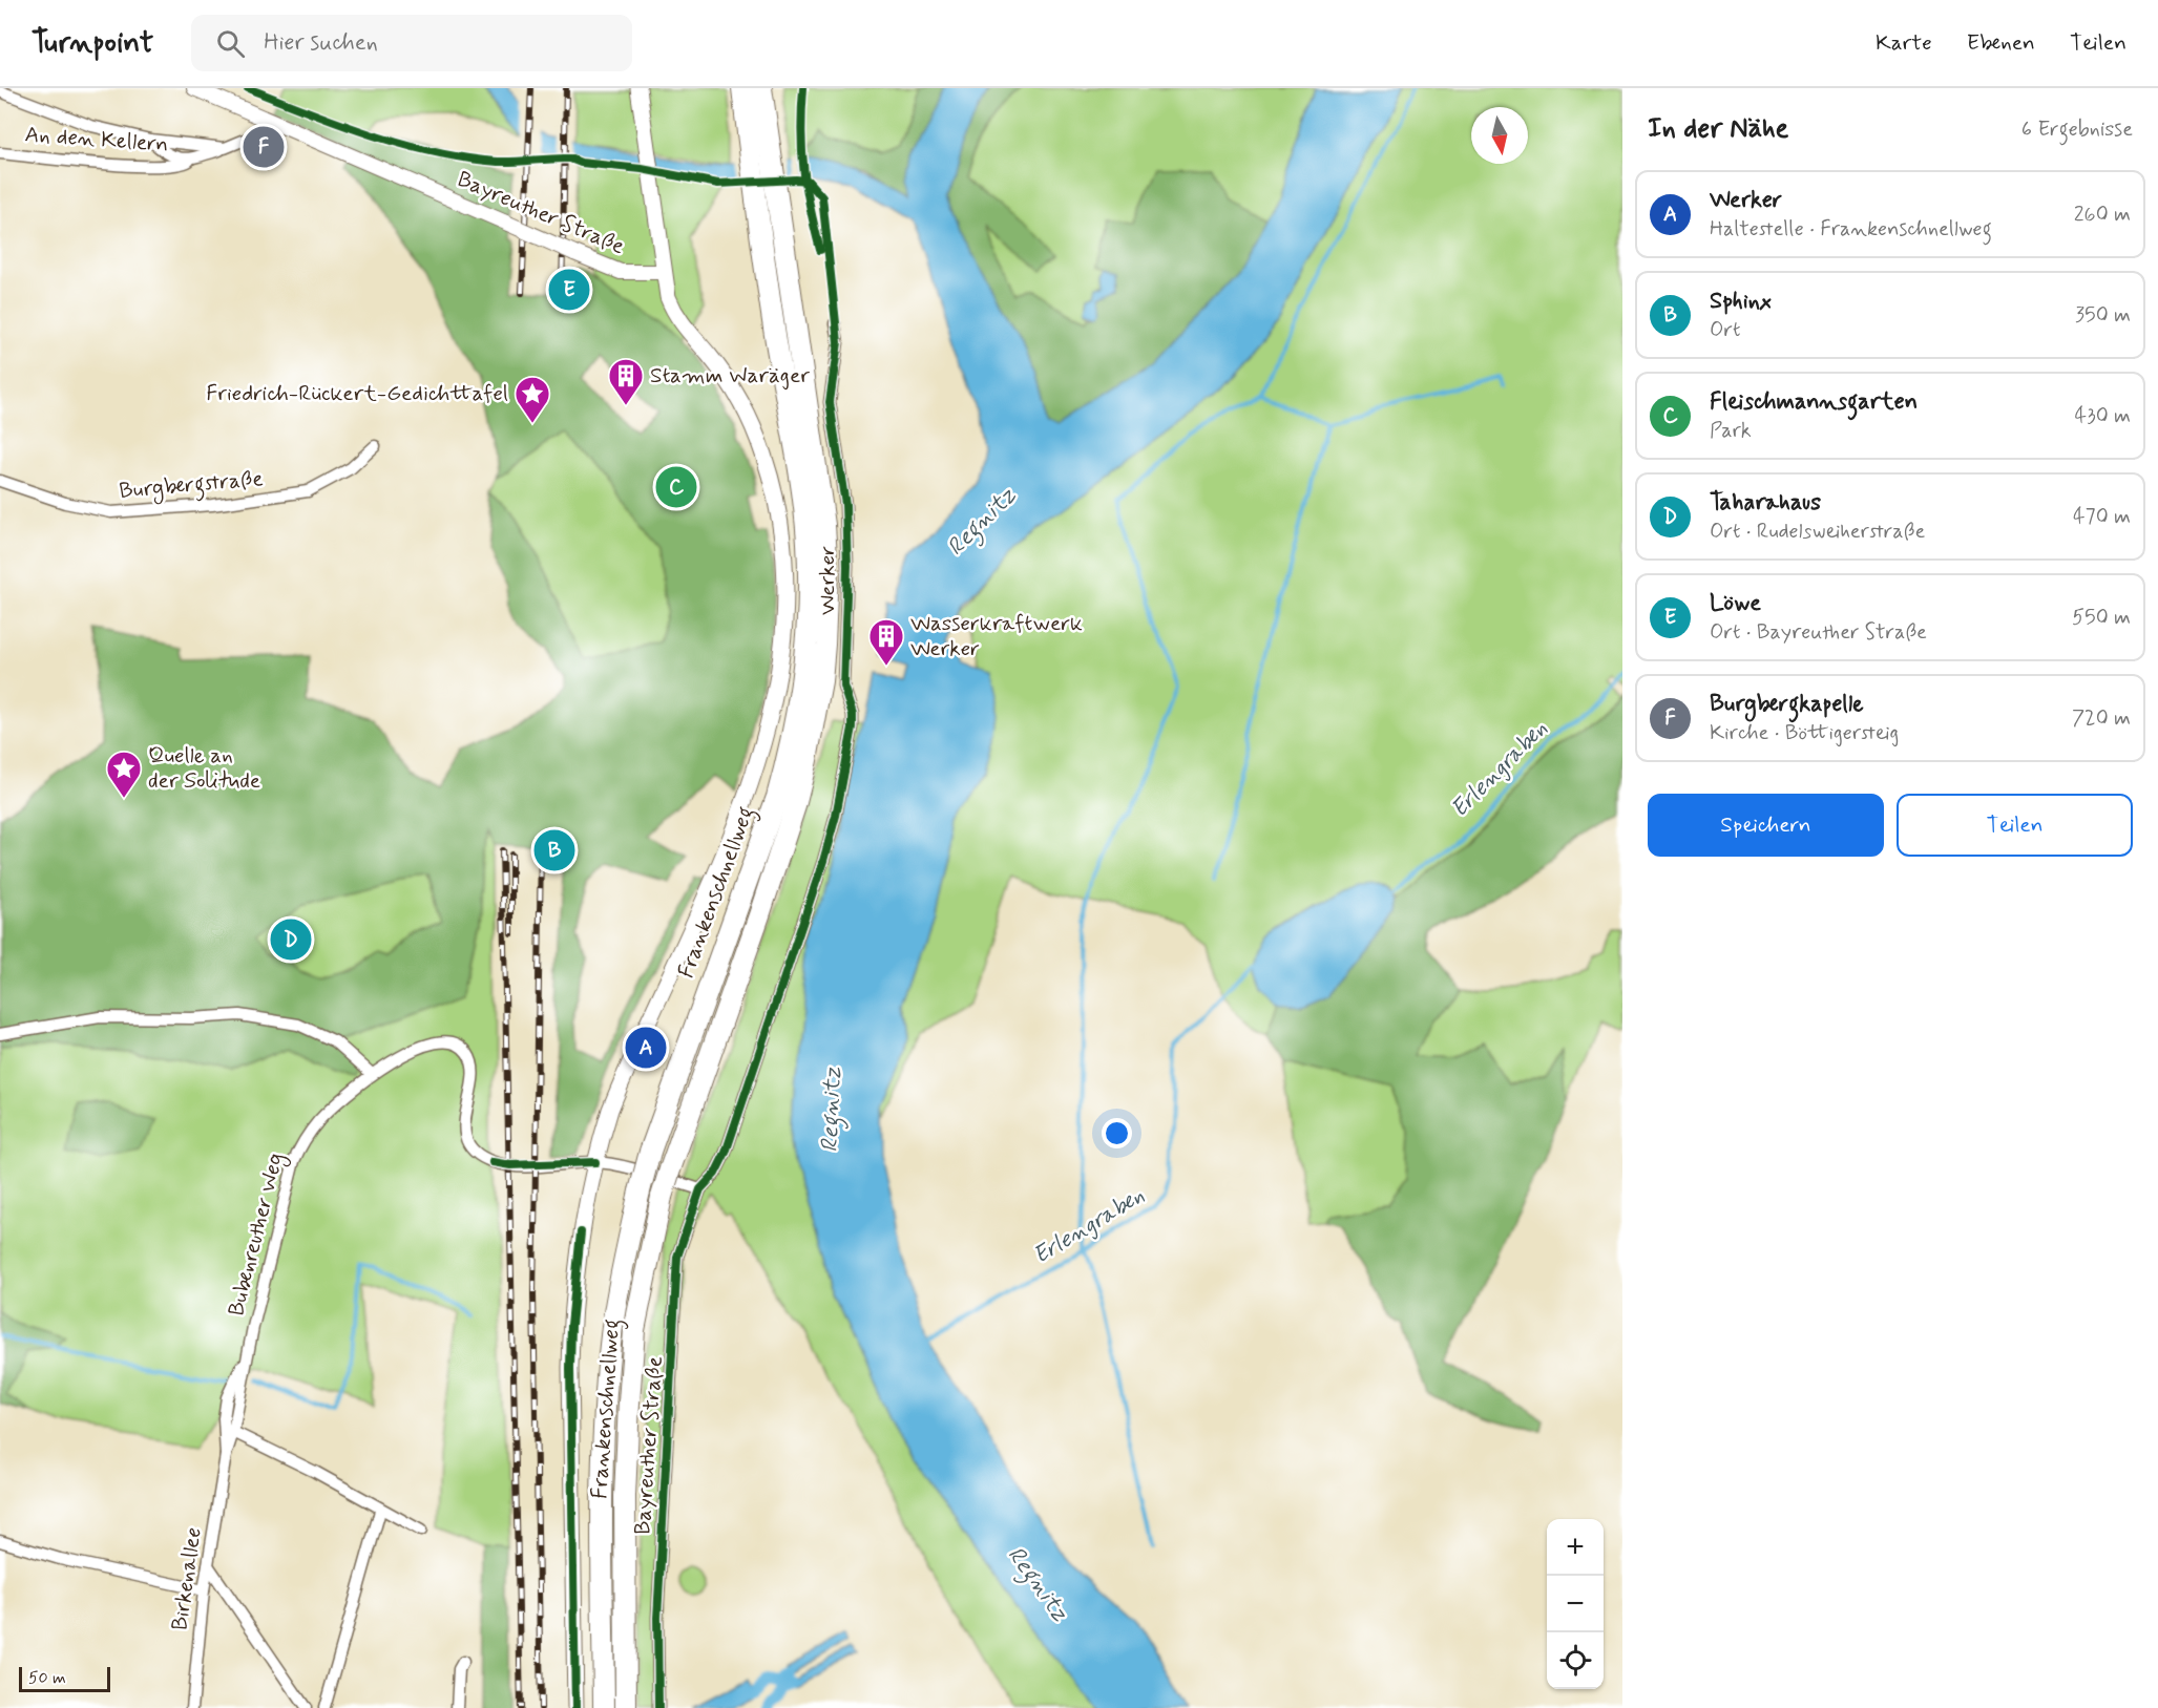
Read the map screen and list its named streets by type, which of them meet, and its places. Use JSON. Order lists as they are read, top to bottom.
{
  "streets": {
    "highway": ["Frankenschnellweg"],
    "street": [
      "An den Kellern",
      "Bayreuther Straße",
      "Burgbergstraße",
      "Werker",
      "Bubenreuther Weg",
      "Birkenallee"
    ]
  },
  "crossings": [
    ["An den Kellern", "Bayreuther Straße"],
    ["Bayreuther Straße", "Werker"],
    ["Bubenreuther Weg", "Birkenallee"]
  ],
  "water": ["Regnitz", "Erlengraben"],
  "places": {
    "building": ["Stamm Waräger", "Wasserkraftwerk Werker"],
    "place": ["Friedrich-Rückert-Gedichttafel", "Quelle an der Solitude"]
  },
  "scale_bar": "50 m",
  "north": "bottom",
  "page": {
    "header": "Turnpoint",
    "search": "Hier suchen",
    "nav": ["Karte", "Ebenen", "Teilen"],
    "heading": ["In der Nähe", "6 Ergebnisse"],
    "pins": [
      "F",
      "E",
      "C",
      "B",
      "D",
      "A"
    ],
    "list": [
      {
        "mark": "A",
        "name": "Werker",
        "note": "Haltestelle · Frankenschnellweg",
        "value": "260 m"
      },
      {
        "mark": "B",
        "name": "Sphinx",
        "note": "Ort",
        "value": "350 m"
      },
      {
        "mark": "C",
        "name": "Fleischmannsgarten",
        "note": "Park",
        "value": "430 m"
      },
      {
        "mark": "D",
        "name": "Taharahaus",
        "note": "Ort · Rudelsweiherstraße",
        "value": "470 m"
      },
      {
        "mark": "E",
        "name": "Löwe",
        "note": "Ort · Bayreuther Straße",
        "value": "550 m"
      },
      {
        "mark": "F",
        "name": "Burgbergkapelle",
        "note": "Kirche · Böttigersteig",
        "value": "720 m"
      }
    ],
    "buttons": ["Speichern", "Teilen"],
    "map_buttons": ["+", "−"],
    "scale": "50 m"
  }
}
